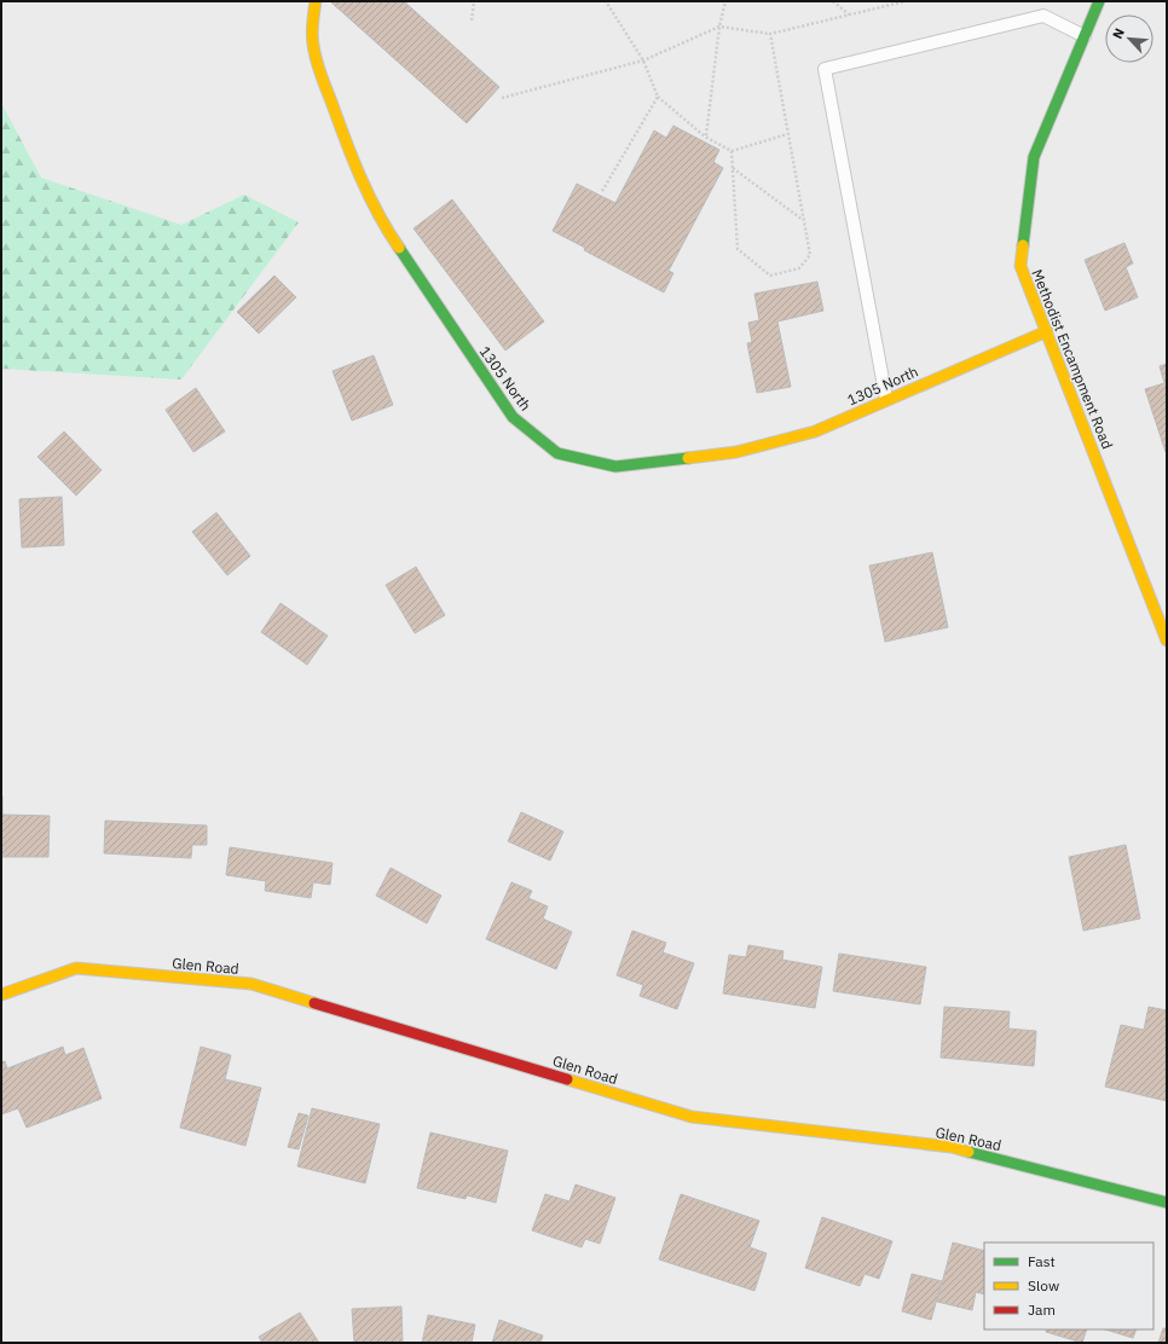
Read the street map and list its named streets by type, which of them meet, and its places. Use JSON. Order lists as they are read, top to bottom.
{
  "streets": {
    "street": ["Methodist Encampment Road", "1305 North", "Glen Road"]
  },
  "crossings": [
    ["Methodist Encampment Road", "1305 North"]
  ],
  "legend": ["Fast", "Slow", "Jam"],
  "north": "top left"
}
